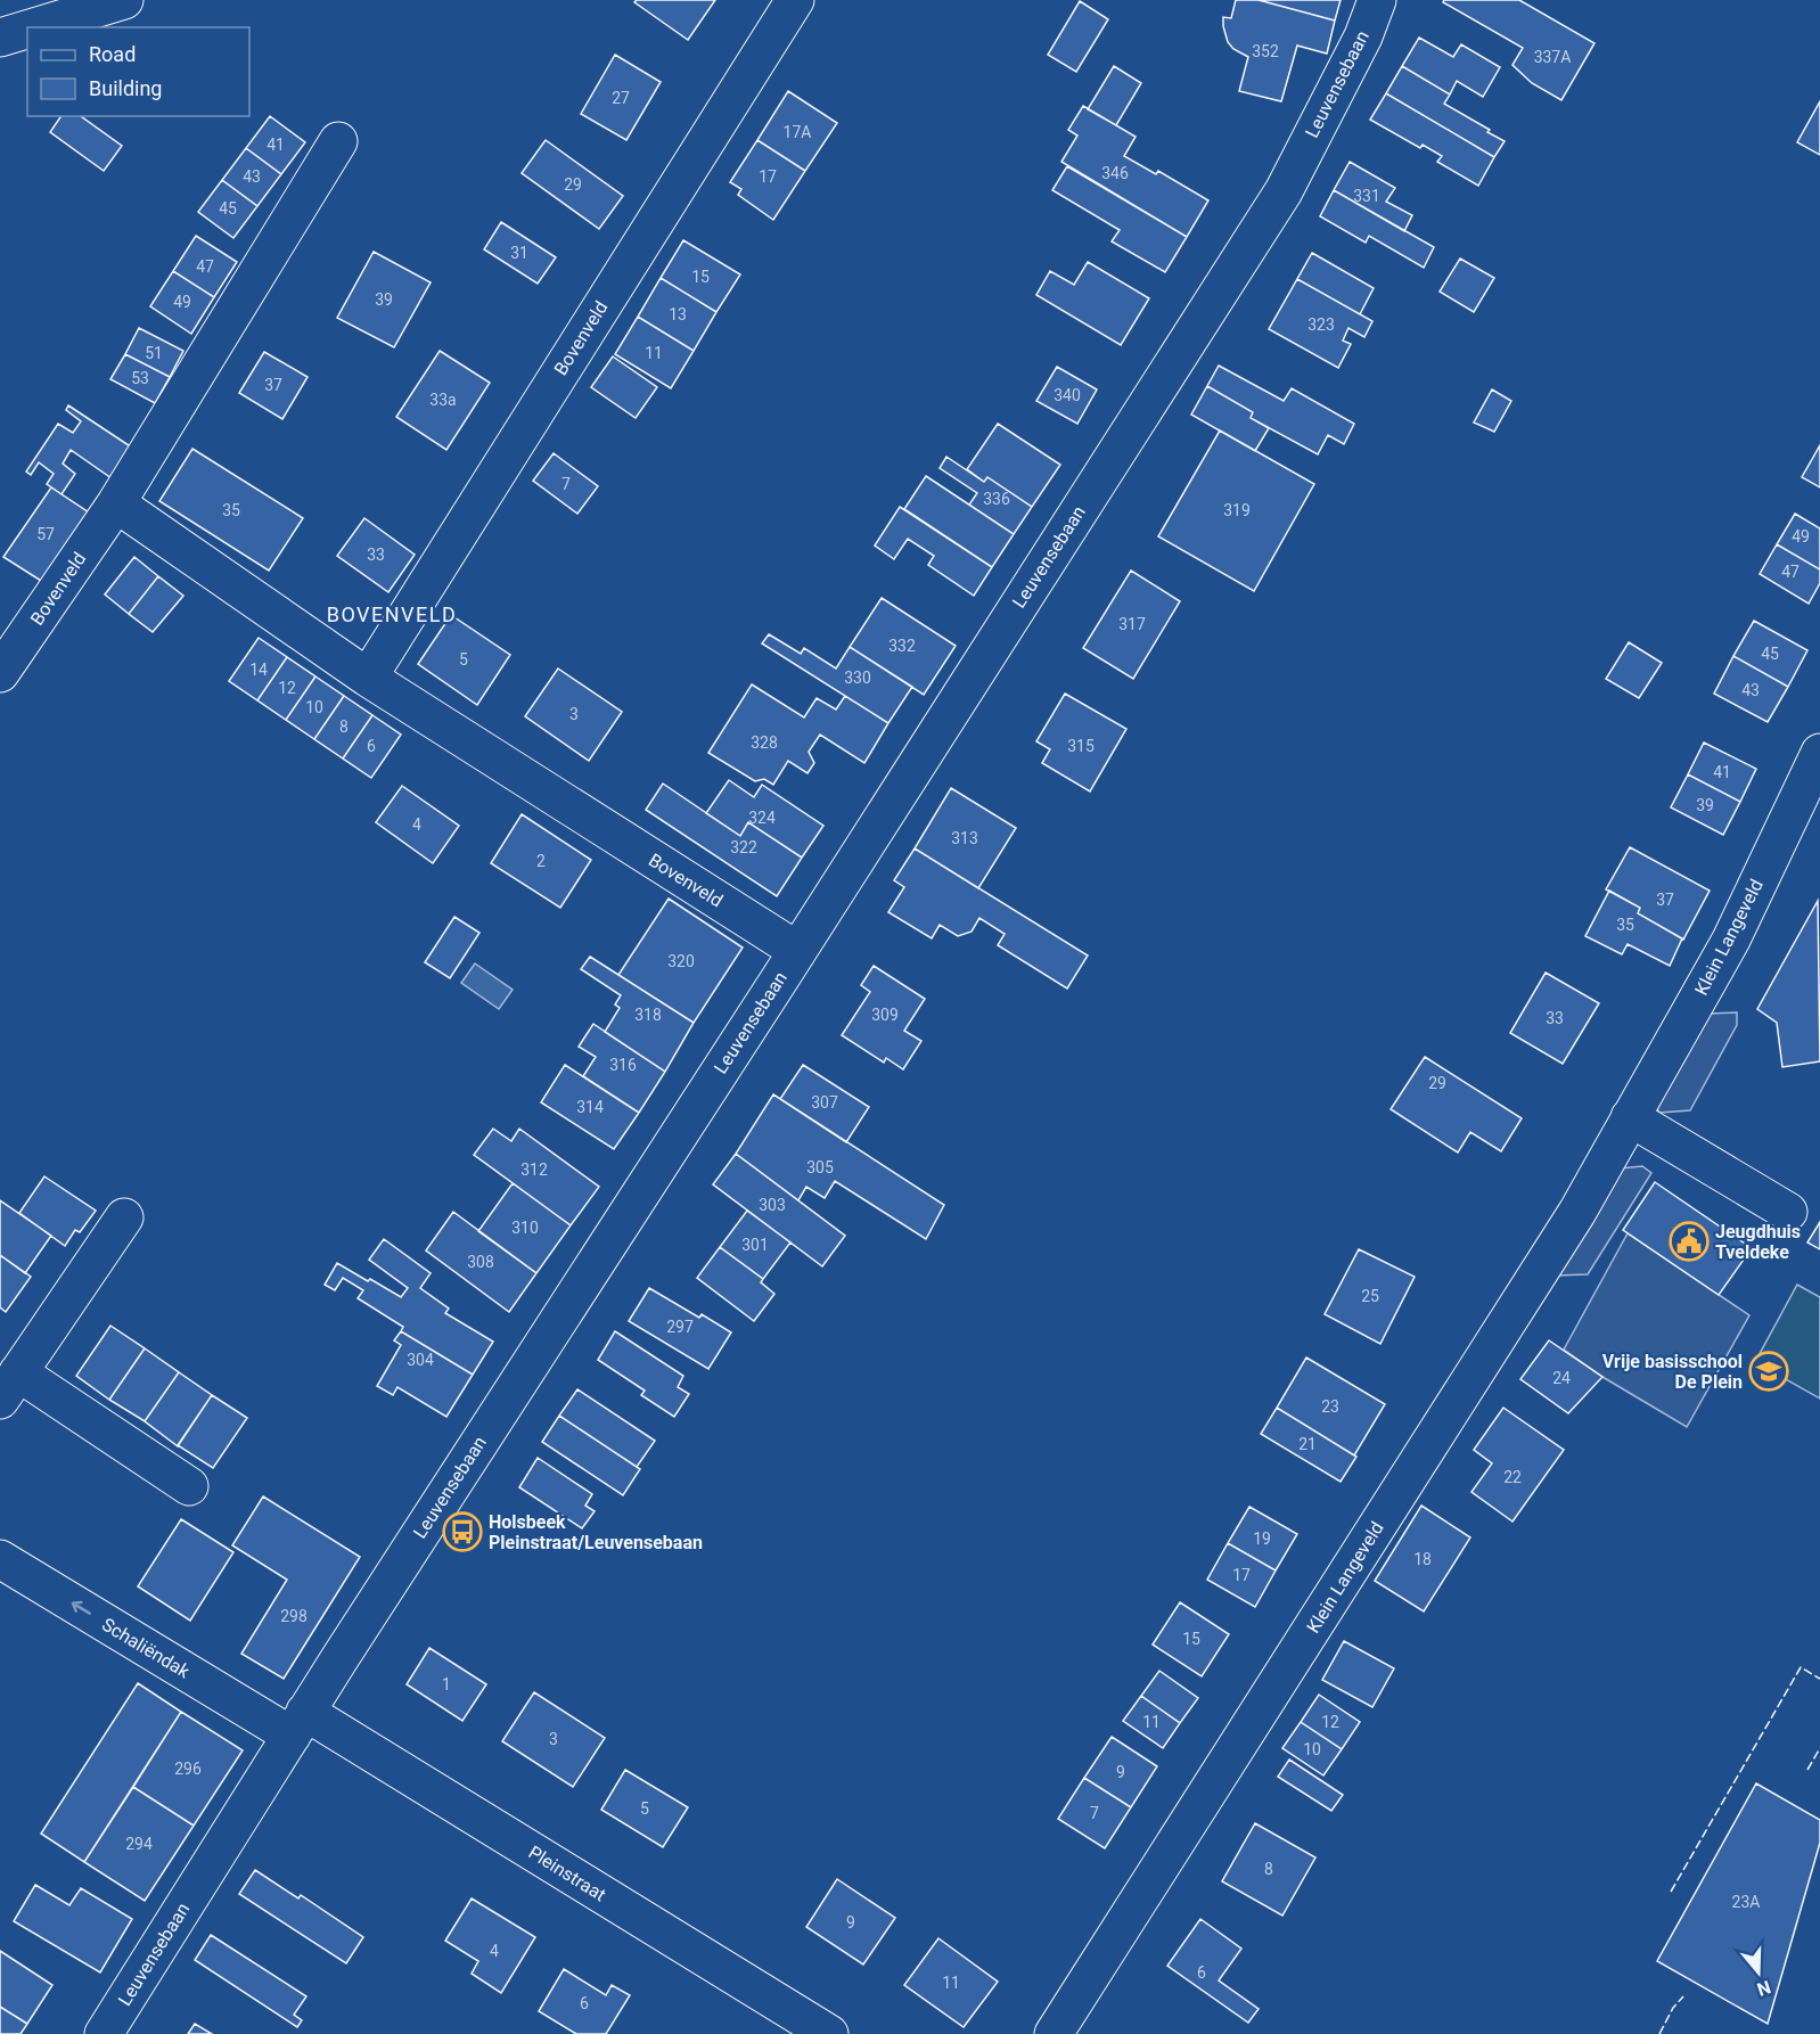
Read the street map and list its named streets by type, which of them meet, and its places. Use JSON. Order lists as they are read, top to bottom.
{
  "streets": {
    "street": [
      "Leuvensebaan",
      "Bovenveld",
      "Klein Langeveld",
      "Schaliëndak",
      "Pleinstraat"
    ]
  },
  "crossings": [
    ["Leuvensebaan", "Bovenveld"],
    ["Leuvensebaan", "Schaliëndak"],
    ["Leuvensebaan", "Pleinstraat"],
    ["Schaliëndak", "Pleinstraat"]
  ],
  "districts": ["BOVENVELD"],
  "places": {
    "public building": ["Jeugdhuis Tveldeke"],
    "school or university": ["Vrije basisschool De Plein"],
    "bus stop": ["Holsbeek Pleinstraat/Leuvensebaan"]
  },
  "house_numbers": [
    "352",
    "337A",
    "27",
    "17A",
    "41",
    "346",
    "43",
    "17",
    "29",
    "331",
    "45",
    "31",
    "47",
    "15",
    "39",
    "49",
    "13",
    "323",
    "51",
    "11",
    "53",
    "37",
    "340",
    "33a",
    "7",
    "336",
    "35",
    "319",
    "57",
    "49",
    "33",
    "47",
    "317",
    "332",
    "45",
    "5",
    "14",
    "330",
    "12",
    "43",
    "10",
    "3",
    "8",
    "328",
    "6",
    "315",
    "41",
    "39",
    "324",
    "4",
    "313",
    "322",
    "2",
    "37",
    "35",
    "320",
    "318",
    "309",
    "33",
    "316",
    "29",
    "307",
    "314",
    "305",
    "312",
    "303",
    "310",
    "301",
    "308",
    "25",
    "297",
    "304",
    "24",
    "23",
    "21",
    "22",
    "19",
    "18",
    "17",
    "298",
    "15",
    "1",
    "11",
    "12",
    "3",
    "10",
    "296",
    "9",
    "5",
    "7",
    "294",
    "8",
    "23A",
    "9",
    "4",
    "6",
    "11",
    "6"
  ],
  "legend": ["Road", "Building"],
  "north": "bottom"
}
